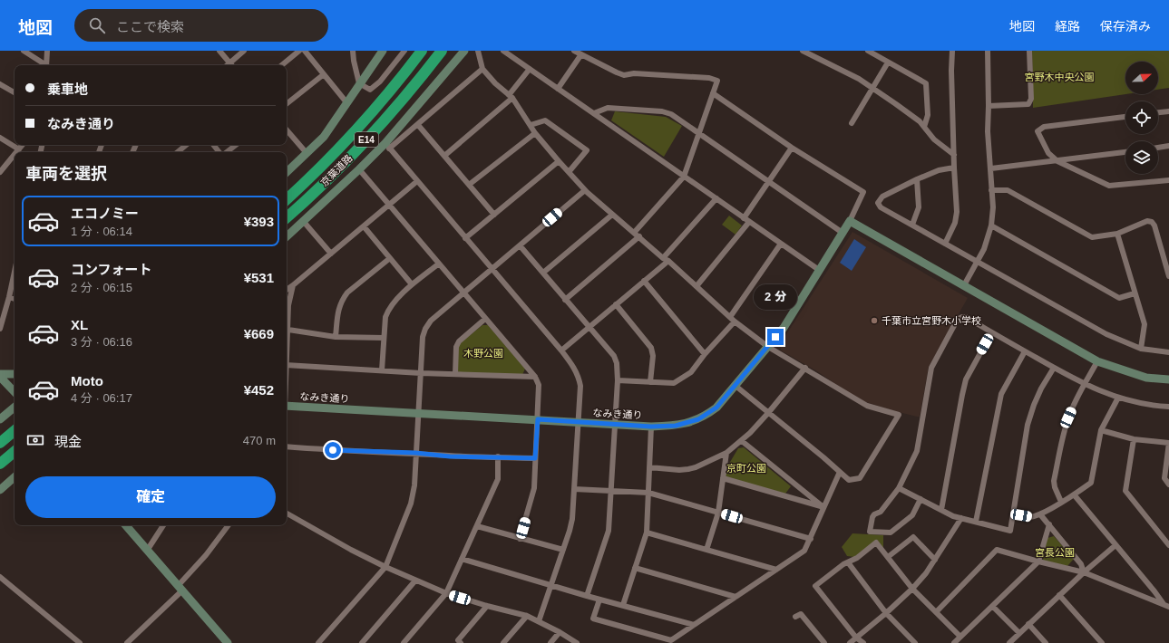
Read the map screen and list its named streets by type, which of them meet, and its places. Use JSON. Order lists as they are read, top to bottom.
{
  "streets": {
    "highway": ["E14", "京葉道路"],
    "street": ["なみき通り"]
  },
  "parks": [
    "宮野木中央公園",
    "木野公園",
    "京町公園",
    "宮長公園"
  ],
  "places": ["千葉市立宮野木小学校"],
  "north": "right",
  "page": {
    "header": "地図",
    "search": "ここで検索",
    "nav": ["地図", "経路", "保存済み"],
    "banner": ["乗車地", "なみき通り"],
    "heading": "車両を選択",
    "list": [
      {
        "name": "エコノミー",
        "note": "1 分 · 06:14",
        "value": "¥393"
      },
      {
        "name": "コンフォート",
        "note": "2 分 · 06:15",
        "value": "¥531"
      },
      {
        "name": "XL",
        "note": "3 分 · 06:16",
        "value": "¥669"
      },
      {
        "name": "Moto",
        "note": "4 分 · 06:17",
        "value": "¥452"
      }
    ],
    "bubble": "2 分",
    "pay": ["現金", "470 m"],
    "buttons": "確定"
  }
}
